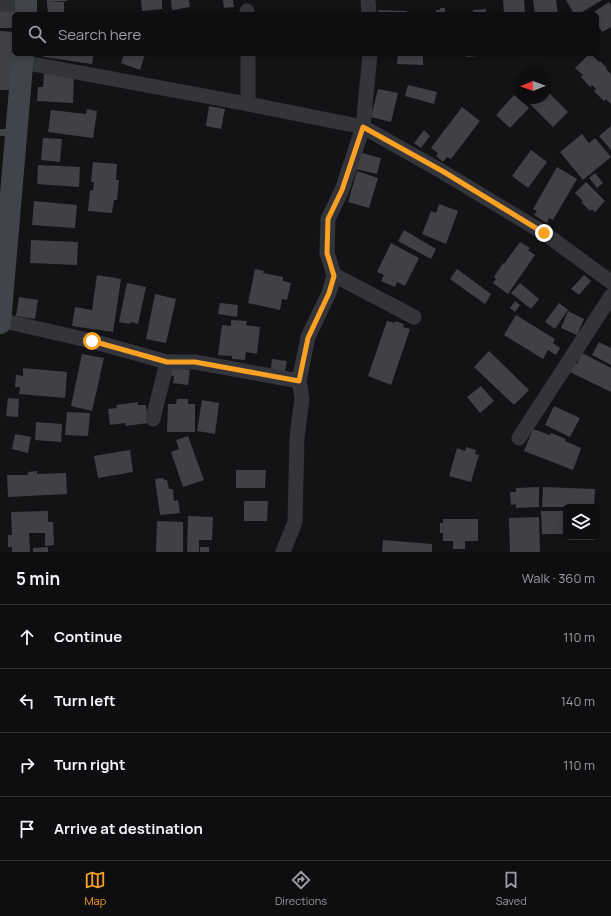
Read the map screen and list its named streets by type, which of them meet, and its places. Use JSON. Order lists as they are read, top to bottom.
{
  "north": "left",
  "page": {
    "search": "Search here",
    "heading": ["5 min", "Walk · 360 m"],
    "list": [
      ["Continue", "110 m"],
      ["Turn left", "140 m"],
      ["Turn right", "110 m"],
      "Arrive at destination"
    ],
    "nav": ["Map", "Directions", "Saved"]
  }
}
